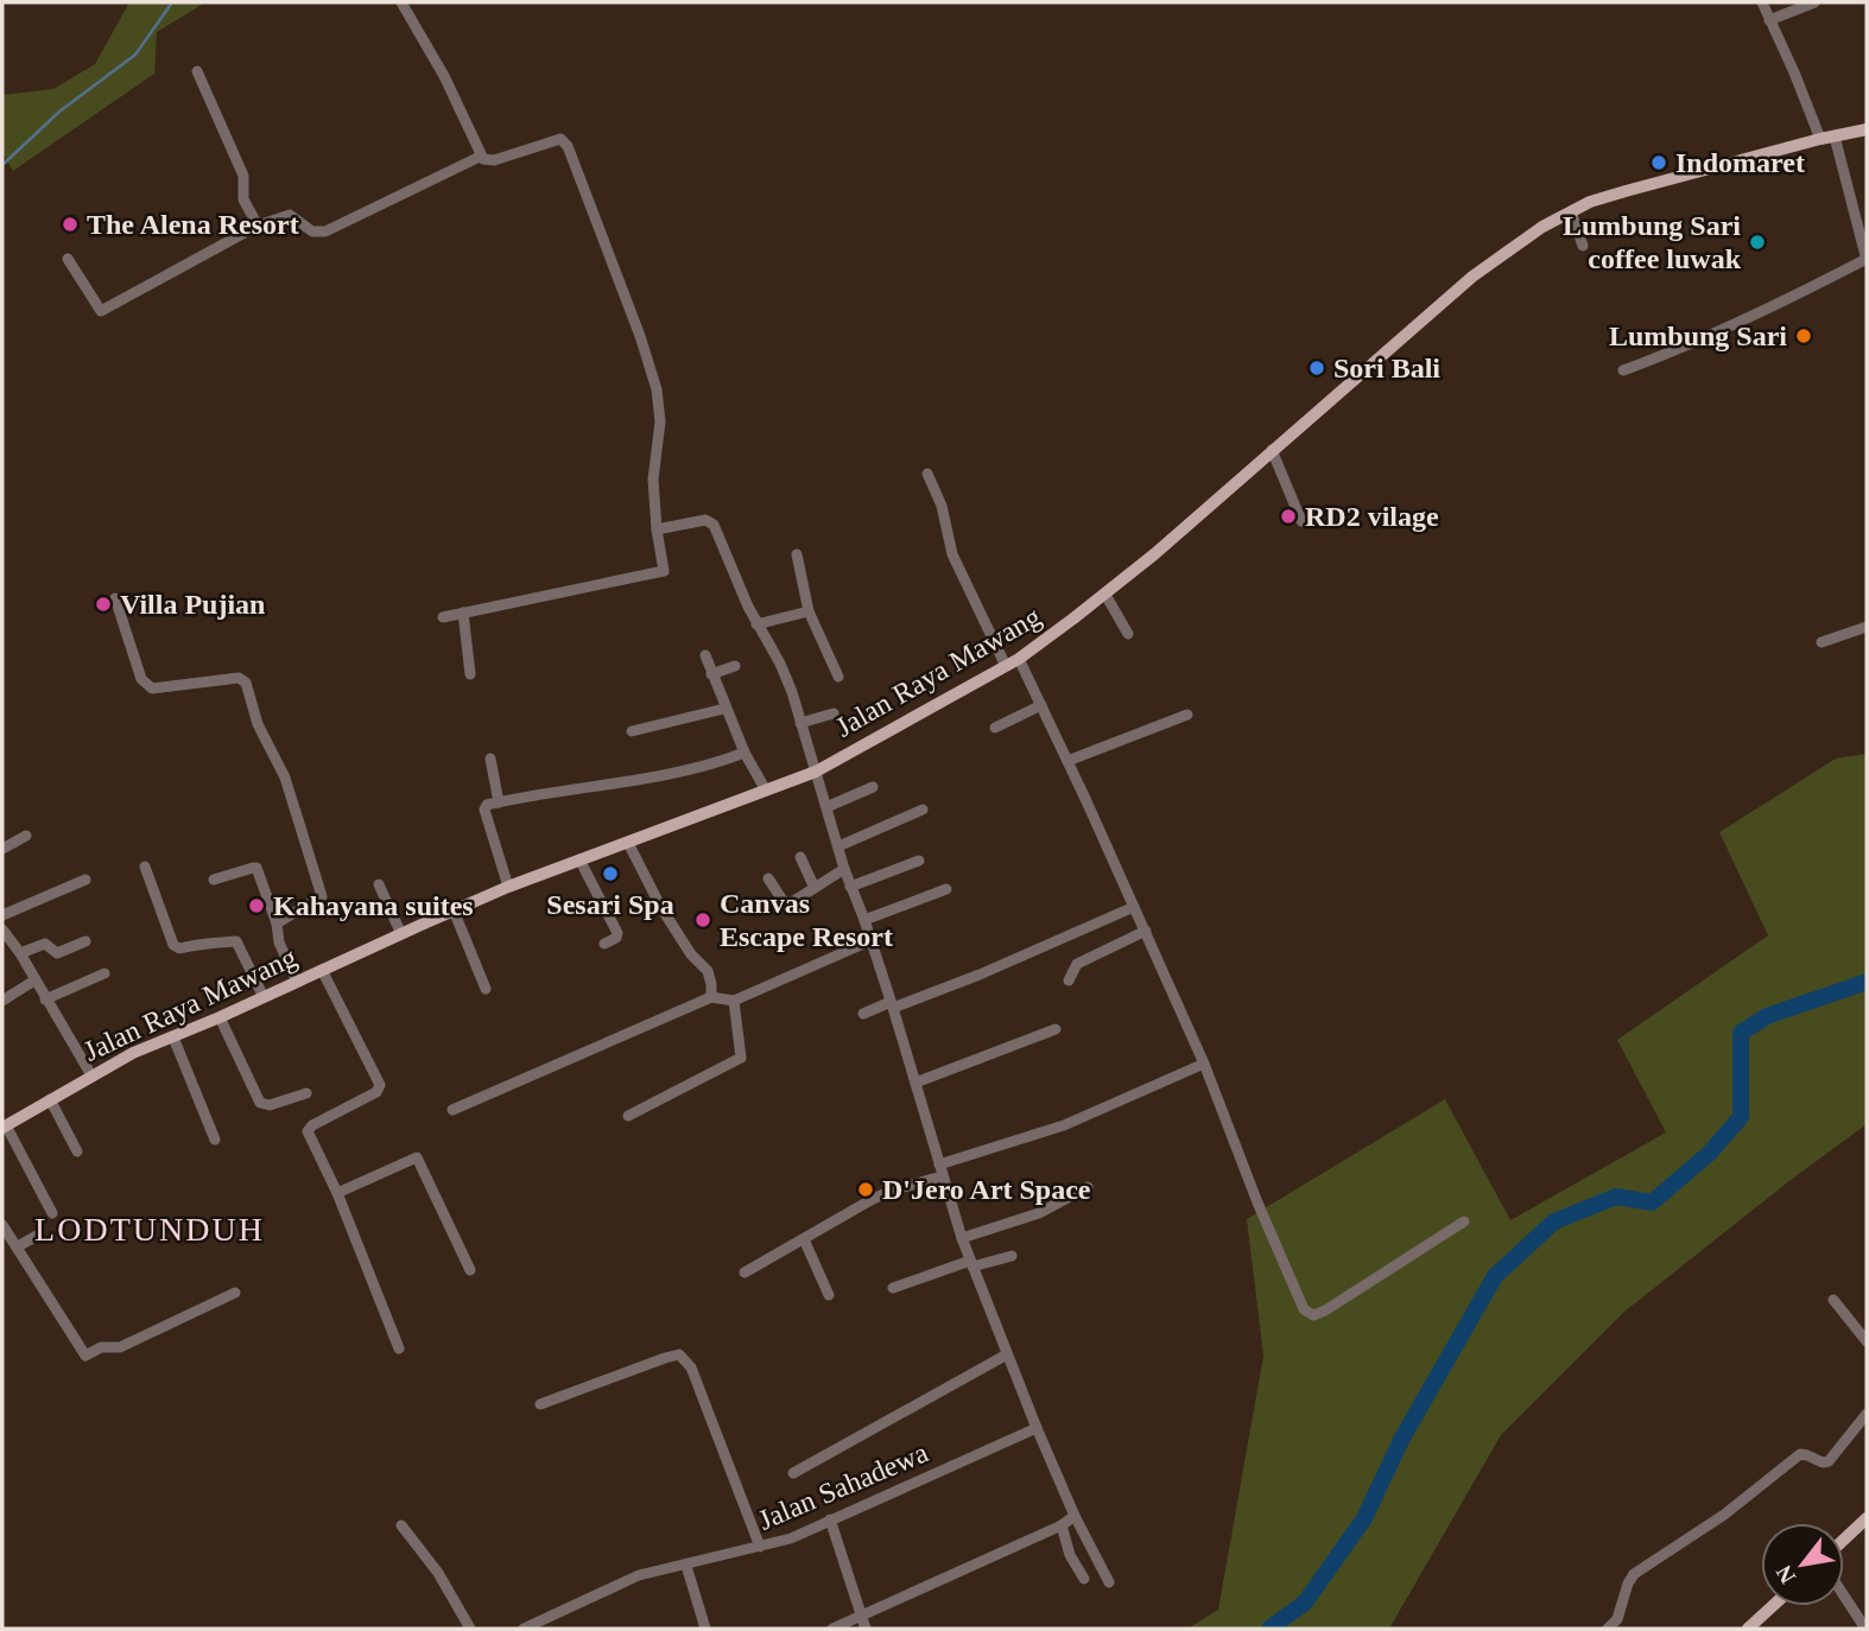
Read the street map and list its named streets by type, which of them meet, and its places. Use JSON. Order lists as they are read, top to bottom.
{
  "streets": {
    "main road": ["Jalan Raya Mawang"],
    "street": ["Jalan Sahadewa"]
  },
  "districts": ["LODTUNDUH"],
  "places": [
    "Indomaret",
    "The Alena Resort",
    "Lumbung Sari coffee luwak",
    "Lumbung Sari",
    "Sori Bali",
    "RD2 vilage",
    "Villa Pujian",
    "Sesari Spa",
    "Kahayana suites",
    "Canvas Escape Resort",
    "D'Jero Art Space"
  ],
  "north": "bottom left"
}
